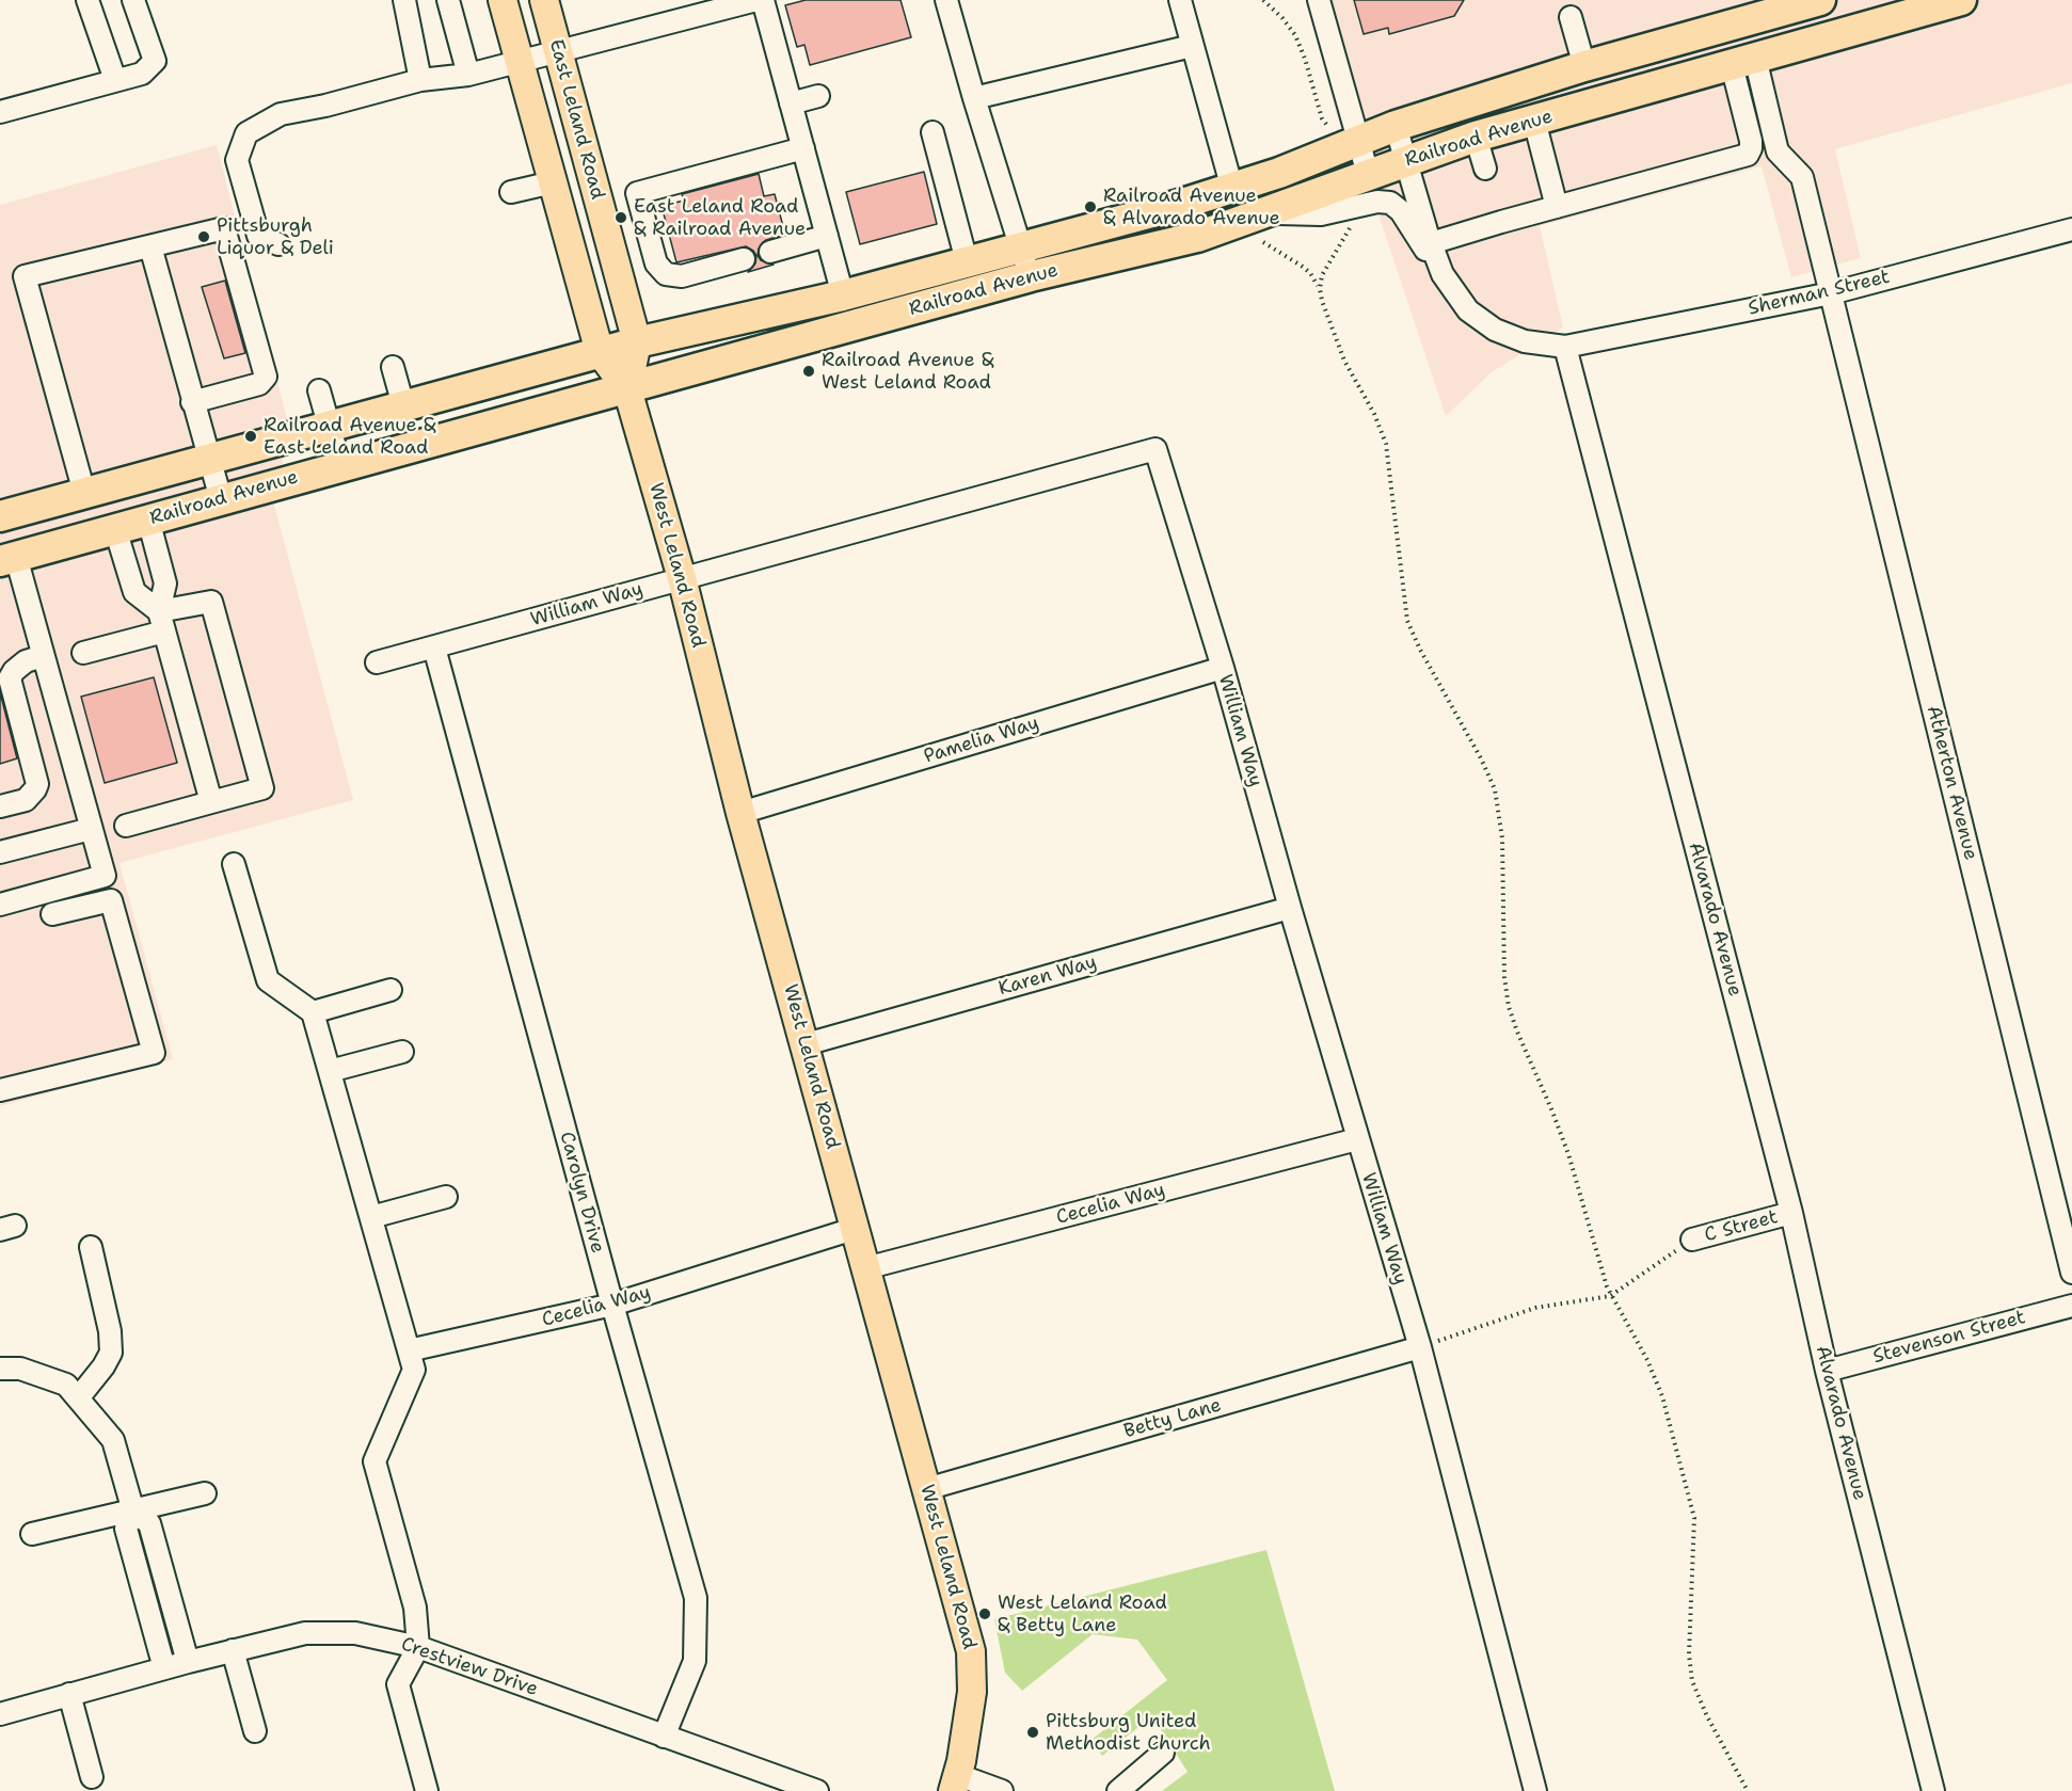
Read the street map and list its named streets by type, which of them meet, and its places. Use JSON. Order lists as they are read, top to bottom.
{
  "streets": {
    "highway": ["Railroad Avenue"],
    "main road": ["East Leland Road", "West Leland Road"],
    "street": [
      "Sherman Street",
      "William Way",
      "Pamelia Way",
      "Atherton Avenue",
      "Alvarado Avenue",
      "Karen Way",
      "Carolyn Drive",
      "Cecelia Way",
      "C Street",
      "Stevenson Street",
      "Betty Lane",
      "Crestview Drive"
    ]
  },
  "crossings": [
    ["East Leland Road", "Railroad Avenue"],
    ["East Leland Road", "West Leland Road"],
    ["Railroad Avenue", "West Leland Road"],
    ["Railroad Avenue", "Atherton Avenue"],
    ["Sherman Street", "Atherton Avenue"],
    ["Sherman Street", "Alvarado Avenue"],
    ["West Leland Road", "William Way"],
    ["West Leland Road", "Pamelia Way"],
    ["West Leland Road", "Karen Way"],
    ["West Leland Road", "Cecelia Way"],
    ["West Leland Road", "Betty Lane"],
    ["William Way", "Pamelia Way"],
    ["William Way", "Karen Way"],
    ["William Way", "Carolyn Drive"],
    ["William Way", "Cecelia Way"],
    ["William Way", "Betty Lane"],
    ["Alvarado Avenue", "C Street"],
    ["Alvarado Avenue", "Stevenson Street"],
    ["Carolyn Drive", "Cecelia Way"],
    ["Carolyn Drive", "Crestview Drive"]
  ],
  "places": [
    "Railroad Avenue & Alvarado Avenue",
    "East Leland Road & Railroad Avenue",
    "Pittsburgh Liquor & Deli",
    "Railroad Avenue & West Leland Road",
    "Railroad Avenue & East Leland Road",
    "West Leland Road & Betty Lane",
    "Pittsburg United Methodist Church"
  ]
}
